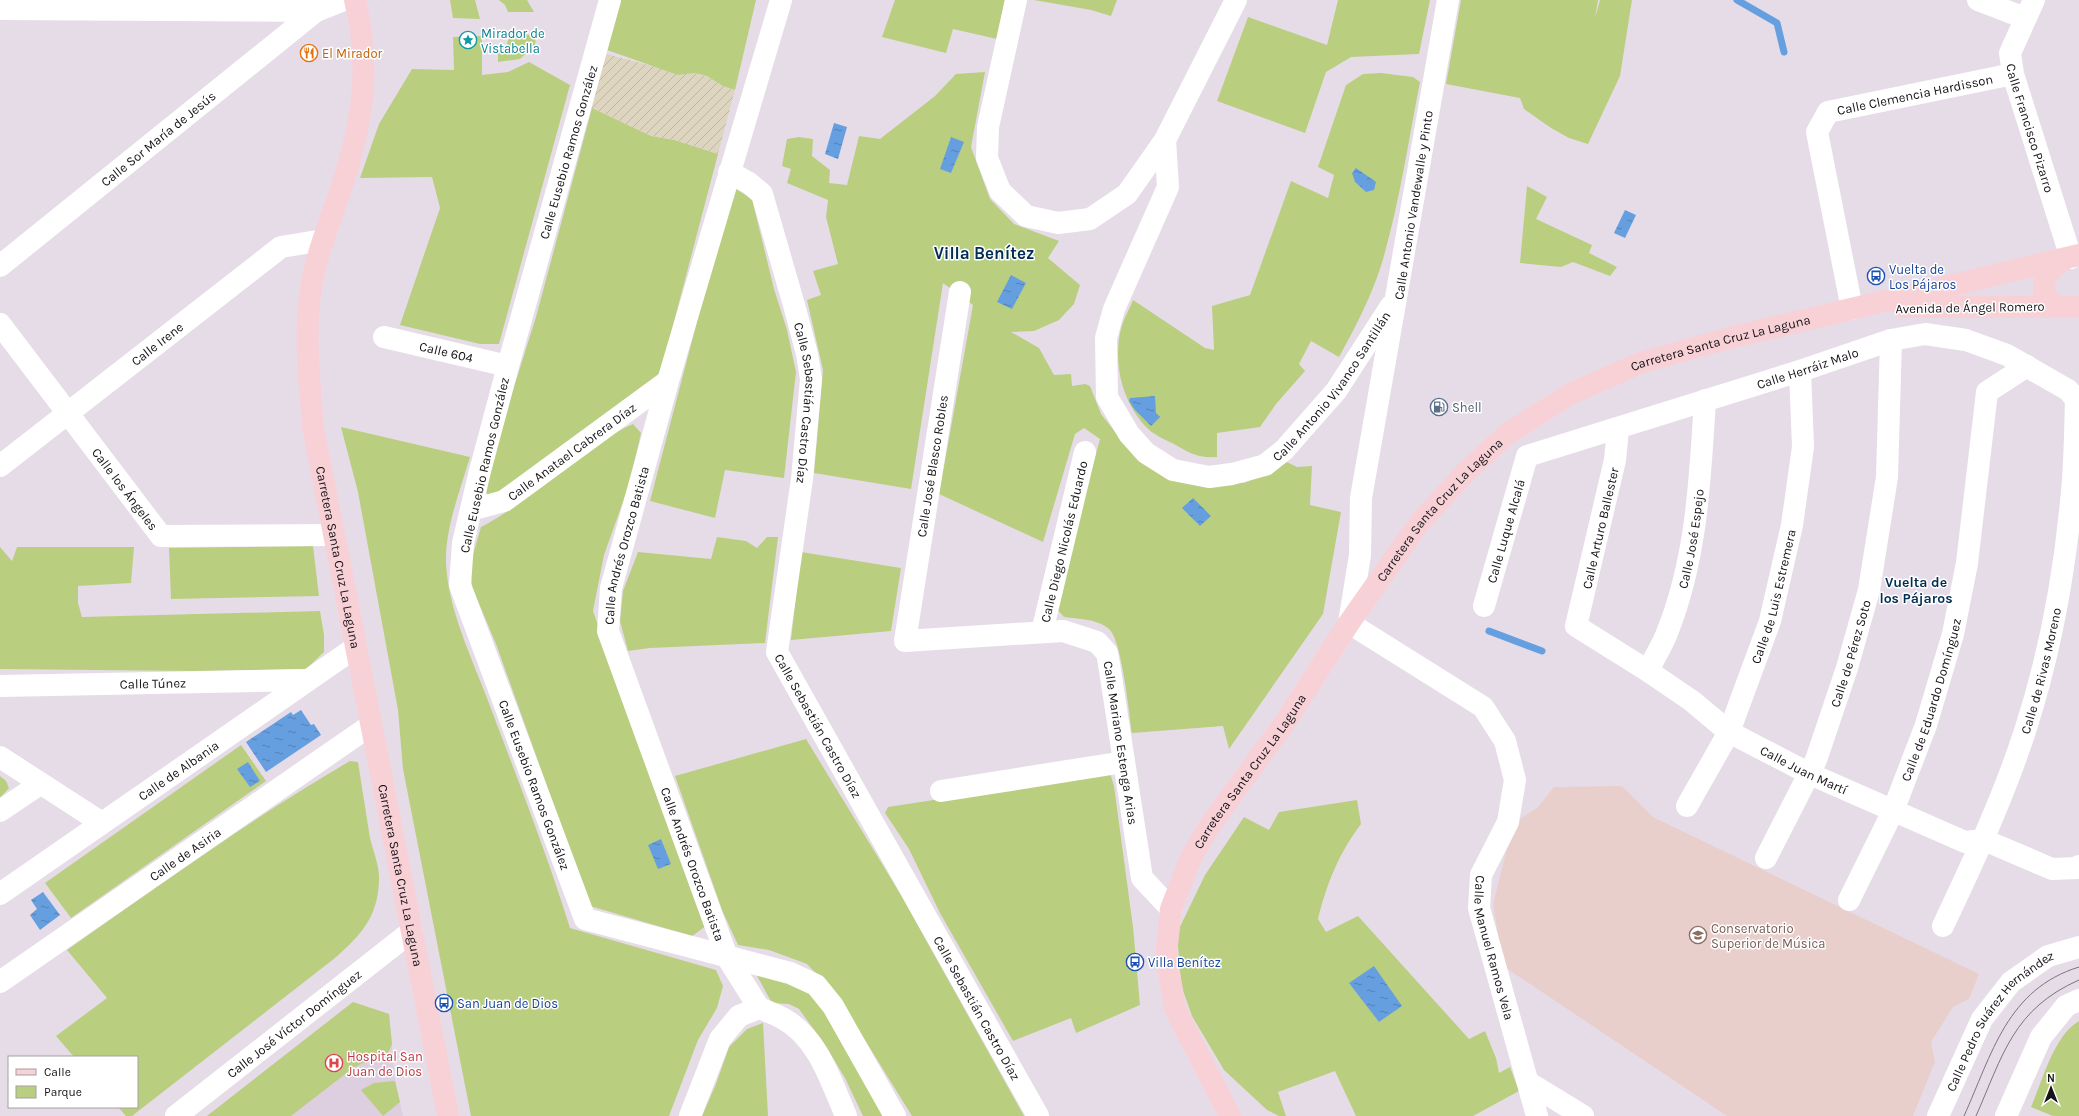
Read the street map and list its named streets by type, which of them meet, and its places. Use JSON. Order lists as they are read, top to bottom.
{
  "streets": {
    "main road": ["Avenida de Ángel Romero", "Carretera Santa Cruz La Laguna"],
    "street": [
      "Calle Clemencia Hardisson",
      "Calle Francisco Pizarro",
      "Calle Sor María de Jesús",
      "Calle Eusebio Ramos González",
      "Calle Antonio Vandewalle y Pinto",
      "Calle Irene",
      "Calle 604",
      "Calle Herráiz Malo",
      "Calle Antonio Vivanco Santillán",
      "Calle Sebastián Castro Díaz",
      "Calle Anatael Cabrera Díaz",
      "Calle José Blasco Robles",
      "Calle los Ángeles",
      "Calle Arturo Ballester",
      "Calle Luque Alcalá",
      "Calle José Espejo",
      "Calle Diego Nicolás Eduardo",
      "Calle Andrés Orozco Batista",
      "Calle de Luis Estremera",
      "Calle de Pérez Soto",
      "Calle de Rivas Moreno",
      "Calle Túnez",
      "Calle de Eduardo Domínguez",
      "Calle Mariano Estenga Arias",
      "Calle Juan Martí",
      "Calle de Albania",
      "Calle de Asiria",
      "Calle Manuel Ramos Vela",
      "Calle José Víctor Domínguez",
      "Calle Pedro Suárez Hernández"
    ]
  },
  "crossings": [
    ["Calle Clemencia Hardisson", "Calle Francisco Pizarro"],
    ["Calle Clemencia Hardisson", "Avenida de Ángel Romero"],
    ["Calle Clemencia Hardisson", "Carretera Santa Cruz La Laguna"],
    ["Calle Francisco Pizarro", "Carretera Santa Cruz La Laguna"],
    ["Calle Eusebio Ramos González", "Calle 604"],
    ["Calle Eusebio Ramos González", "Calle Anatael Cabrera Díaz"],
    ["Calle Eusebio Ramos González", "Calle Andrés Orozco Batista"],
    ["Calle Antonio Vandewalle y Pinto", "Carretera Santa Cruz La Laguna"],
    ["Calle Antonio Vandewalle y Pinto", "Calle Antonio Vivanco Santillán"],
    ["Calle Antonio Vandewalle y Pinto", "Calle Manuel Ramos Vela"],
    ["Avenida de Ángel Romero", "Carretera Santa Cruz La Laguna"],
    ["Calle Irene", "Carretera Santa Cruz La Laguna"],
    ["Calle Irene", "Calle los Ángeles"],
    ["Carretera Santa Cruz La Laguna", "Calle los Ángeles"],
    ["Carretera Santa Cruz La Laguna", "Calle Mariano Estenga Arias"],
    ["Carretera Santa Cruz La Laguna", "Calle de Albania"],
    ["Carretera Santa Cruz La Laguna", "Calle de Asiria"],
    ["Carretera Santa Cruz La Laguna", "Calle Manuel Ramos Vela"],
    ["Carretera Santa Cruz La Laguna", "Calle José Víctor Domínguez"],
    ["Calle Herráiz Malo", "Calle Arturo Ballester"],
    ["Calle Herráiz Malo", "Calle Luque Alcalá"],
    ["Calle Herráiz Malo", "Calle José Espejo"],
    ["Calle Herráiz Malo", "Calle de Luis Estremera"],
    ["Calle Herráiz Malo", "Calle de Pérez Soto"],
    ["Calle Herráiz Malo", "Calle de Rivas Moreno"],
    ["Calle Herráiz Malo", "Calle de Eduardo Domínguez"],
    ["Calle Sebastián Castro Díaz", "Calle Andrés Orozco Batista"],
    ["Calle Anatael Cabrera Díaz", "Calle Andrés Orozco Batista"],
    ["Calle José Blasco Robles", "Calle Mariano Estenga Arias"],
    ["Calle Arturo Ballester", "Calle Juan Martí"],
    ["Calle José Espejo", "Calle Juan Martí"],
    ["Calle Diego Nicolás Eduardo", "Calle Mariano Estenga Arias"],
    ["Calle de Luis Estremera", "Calle Juan Martí"],
    ["Calle de Pérez Soto", "Calle Juan Martí"],
    ["Calle de Rivas Moreno", "Calle Juan Martí"],
    ["Calle Túnez", "Calle de Albania"],
    ["Calle de Eduardo Domínguez", "Calle Juan Martí"]
  ],
  "districts": ["Villa Benítez", "Vuelta de los Pájaros"],
  "places": {
    "place": ["Mirador de Vistabella"],
    "restaurant": ["El Mirador"],
    "bus stop": ["Vuelta de Los Pájaros", "Villa Benítez", "San Juan de Dios"],
    "fuel station": ["Shell"],
    "school or university": ["Conservatorio Superior de Música"],
    "hospital": ["Hospital San Juan de Dios"]
  },
  "legend": ["Calle", "Parque"],
  "north": "top"
}
